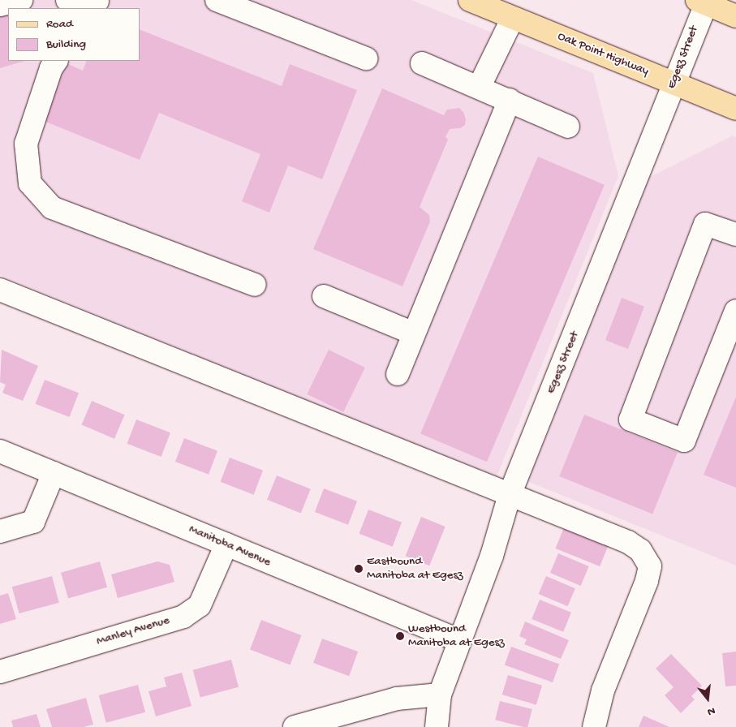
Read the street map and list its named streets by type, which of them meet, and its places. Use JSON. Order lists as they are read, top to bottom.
{
  "streets": {
    "main road": ["Oak Point Highway"],
    "street": ["Egesz Street", "Manitoba Avenue", "Manley Avenue"]
  },
  "crossings": [
    ["Oak Point Highway", "Egesz Street"],
    ["Egesz Street", "Manitoba Avenue"],
    ["Manitoba Avenue", "Manley Avenue"]
  ],
  "places": ["Eastbound Manitoba at Egesz", "Westbound Manitoba at Egesz"],
  "legend": ["Road", "Building"],
  "north": "bottom"
}
